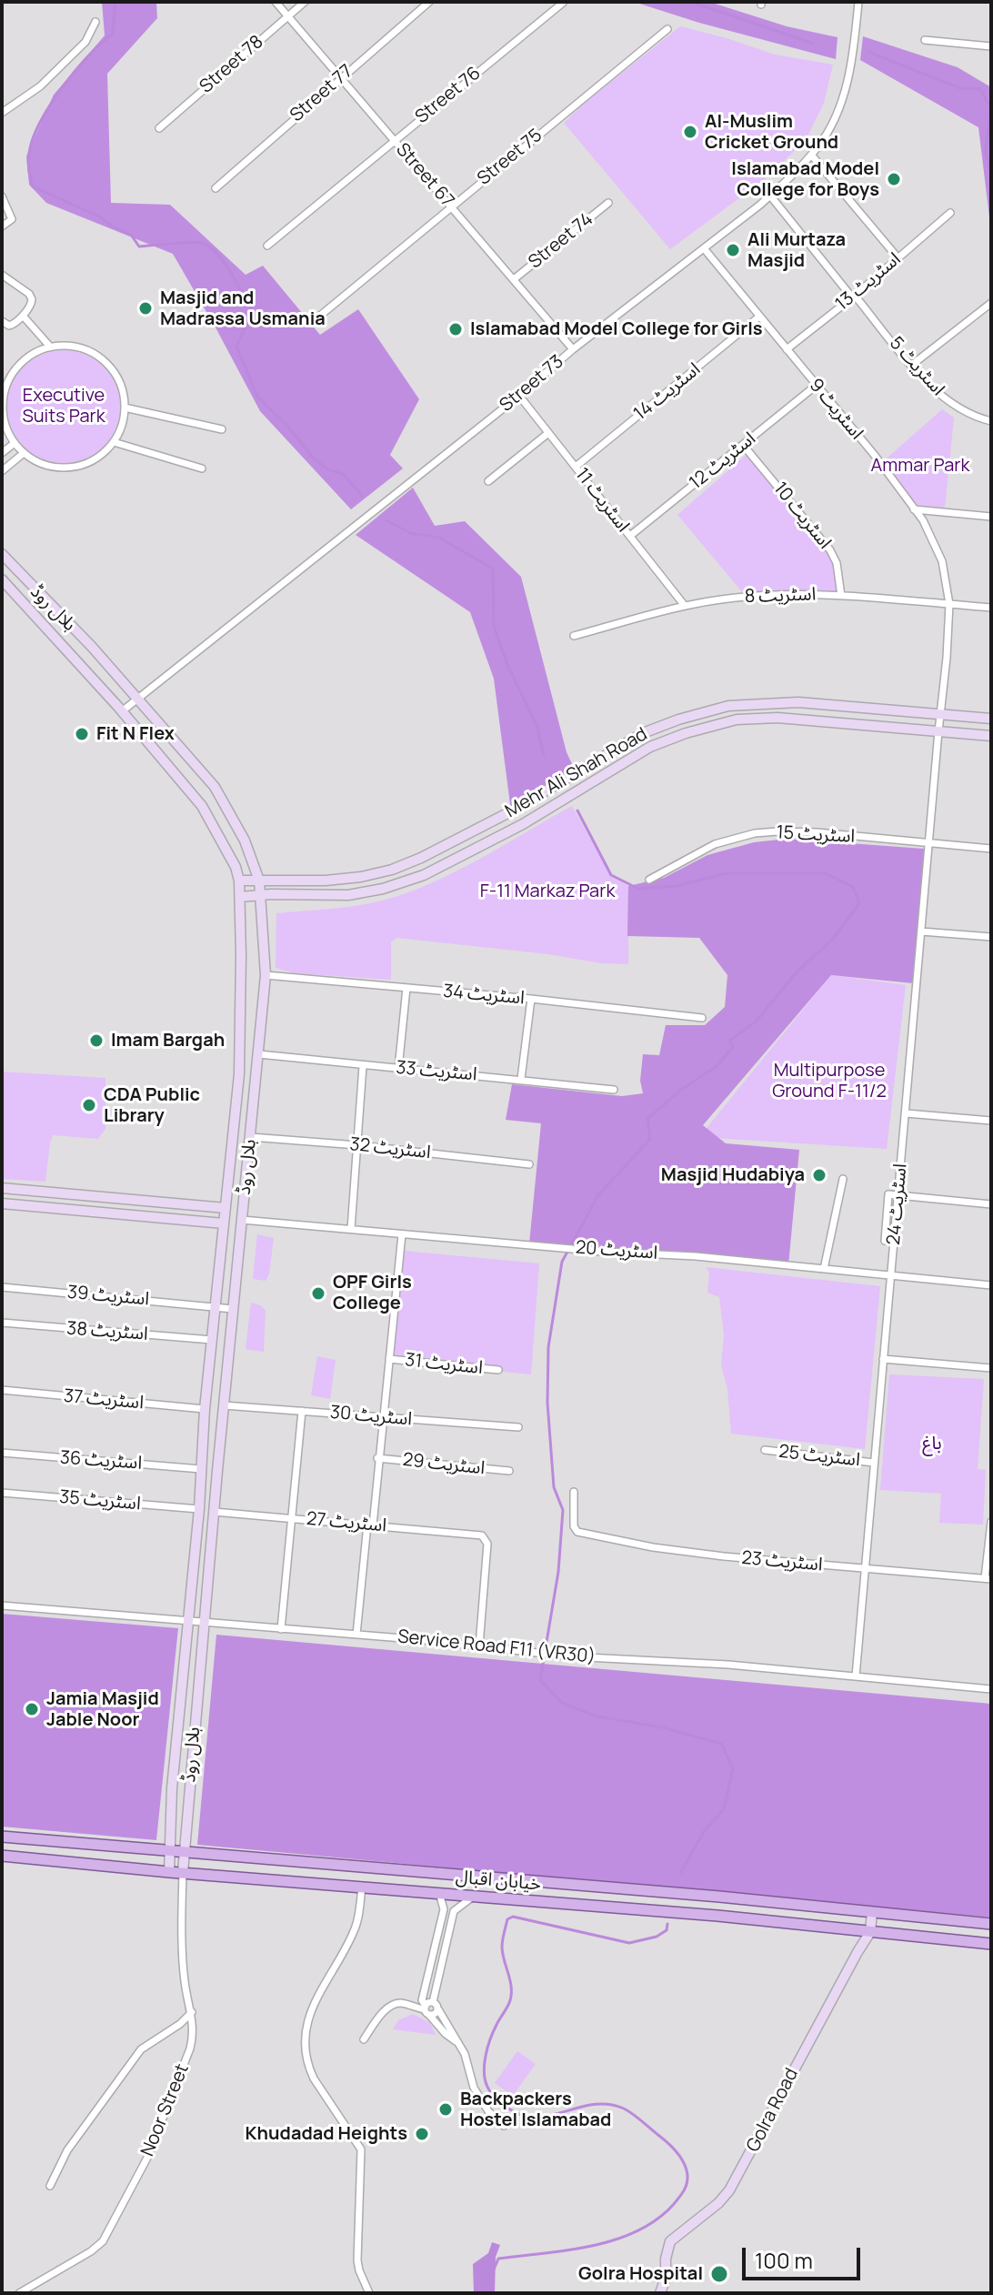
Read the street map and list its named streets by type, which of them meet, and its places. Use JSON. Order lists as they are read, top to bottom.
{
  "streets": {
    "main road": ["خیابان اقبال"],
    "street": [
      "Street 78",
      "Street 77",
      "Street 76",
      "Street 75",
      "Street 67",
      "Street 74",
      "اسٹریٹ 13",
      "اسٹریٹ 5",
      "Street 73",
      "اسٹریٹ 14",
      "اسٹریٹ 9",
      "اسٹریٹ 12",
      "اسٹریٹ 11",
      "اسٹریٹ 10",
      "اسٹریٹ 8",
      "ہلال روڈ",
      "Mehr Ali Shah Road",
      "اسٹریٹ 15",
      "اسٹریٹ 34",
      "اسٹریٹ 33",
      "اسٹریٹ 32",
      "اسٹریٹ 24",
      "اسٹریٹ 20",
      "اسٹریٹ 39",
      "اسٹریٹ 38",
      "اسٹریٹ 31",
      "اسٹریٹ 37",
      "اسٹریٹ 30",
      "اسٹریٹ 25",
      "اسٹریٹ 36",
      "اسٹریٹ 29",
      "اسٹریٹ 35",
      "اسٹریٹ 27",
      "اسٹریٹ 23",
      "Service Road F11 (VR30)",
      "Noor Street",
      "Golra Road"
    ]
  },
  "crossings": [
    ["Street 78", "Street 67"],
    ["Street 77", "Street 67"],
    ["Street 76", "Street 67"],
    ["Street 75", "Street 67"],
    ["Street 67", "Street 74"],
    ["Street 67", "Street 73"],
    ["اسٹریٹ 13", "اسٹریٹ 5"],
    ["اسٹریٹ 13", "اسٹریٹ 9"],
    ["اسٹریٹ 5", "Street 73"],
    ["Street 73", "اسٹریٹ 9"],
    ["Street 73", "اسٹریٹ 11"],
    ["Street 73", "ہلال روڈ"],
    ["اسٹریٹ 14", "اسٹریٹ 9"],
    ["اسٹریٹ 14", "اسٹریٹ 11"],
    ["اسٹریٹ 9", "اسٹریٹ 12"],
    ["اسٹریٹ 9", "اسٹریٹ 8"],
    ["اسٹریٹ 9", "Mehr Ali Shah Road"],
    ["اسٹریٹ 9", "اسٹریٹ 24"],
    ["اسٹریٹ 12", "اسٹریٹ 11"],
    ["اسٹریٹ 12", "اسٹریٹ 10"],
    ["اسٹریٹ 11", "اسٹریٹ 8"],
    ["اسٹریٹ 10", "اسٹریٹ 8"],
    ["ہلال روڈ", "Mehr Ali Shah Road"],
    ["ہلال روڈ", "اسٹریٹ 34"],
    ["ہلال روڈ", "اسٹریٹ 33"],
    ["ہلال روڈ", "اسٹریٹ 32"],
    ["ہلال روڈ", "اسٹریٹ 20"],
    ["ہلال روڈ", "اسٹریٹ 39"],
    ["ہلال روڈ", "اسٹریٹ 38"],
    ["ہلال روڈ", "اسٹریٹ 37"],
    ["ہلال روڈ", "اسٹریٹ 30"],
    ["ہلال روڈ", "اسٹریٹ 36"],
    ["ہلال روڈ", "اسٹریٹ 35"],
    ["ہلال روڈ", "اسٹریٹ 27"],
    ["ہلال روڈ", "Service Road F11 (VR30)"],
    ["ہلال روڈ", "خیابان اقبال"],
    ["ہلال روڈ", "Noor Street"],
    ["Mehr Ali Shah Road", "اسٹریٹ 24"],
    ["اسٹریٹ 15", "اسٹریٹ 24"],
    ["اسٹریٹ 24", "اسٹریٹ 20"],
    ["اسٹریٹ 24", "اسٹریٹ 25"],
    ["اسٹریٹ 24", "اسٹریٹ 23"],
    ["اسٹریٹ 24", "Service Road F11 (VR30)"],
    ["اسٹریٹ 27", "Service Road F11 (VR30)"],
    ["خیابان اقبال", "Noor Street"],
    ["خیابان اقبال", "Golra Road"]
  ],
  "parks": [
    "Executive Suits Park",
    "Ammar Park",
    "F-11 Markaz Park",
    "Multipurpose Ground F-11/2",
    "باغ"
  ],
  "places": [
    "Al-Muslim Cricket Ground",
    "Islamabad Model College for Boys",
    "Ali Murtaza Masjid",
    "Masjid and Madrassa Usmania",
    "Islamabad Model College for Girls",
    "Fit N Flex",
    "Imam Bargah",
    "CDA Public Library",
    "Masjid Hudabiya",
    "OPF Girls College",
    "Jamia Masjid Jable Noor",
    "Backpackers Hostel Islamabad",
    "Khudadad Heights",
    "Golra Hospital"
  ],
  "scale_bar": "100 m"
}
